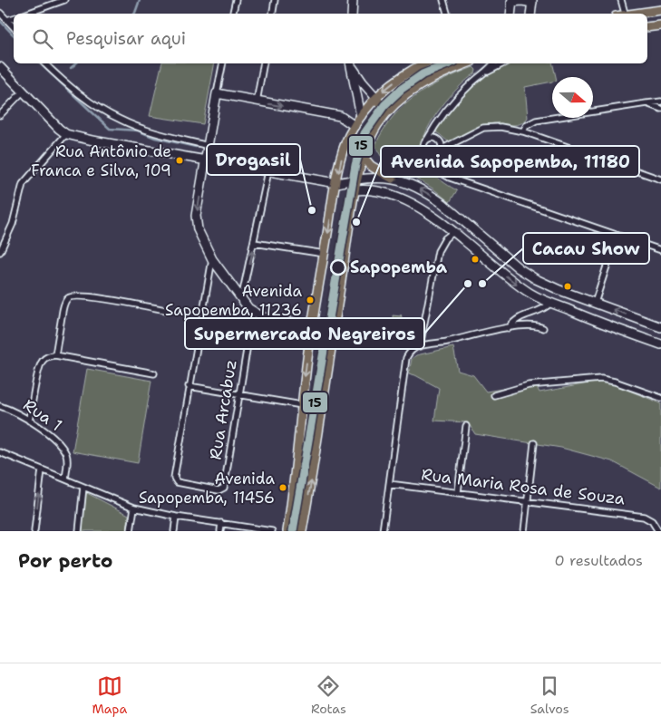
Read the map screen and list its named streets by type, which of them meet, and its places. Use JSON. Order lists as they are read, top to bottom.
{
  "streets": {
    "street": ["Rua Arcabuz", "Rua 1", "Rua Maria Rosa de Souza"]
  },
  "places": [
    "Rua Antônio de Franca e Silva, 109",
    "Drogasil",
    "Avenida Sapopemba, 11180",
    "Sapopemba",
    "Supermercado Negreiros",
    "Cacau Show",
    "Avenida Sapopemba, 11236",
    "Avenida Sapopemba, 11456"
  ],
  "lines": ["transit line 15"],
  "north": "right",
  "page": {
    "search": "Pesquisar aqui",
    "heading": ["Por perto", "0 resultados"],
    "nav": ["Mapa", "Rotas", "Salvos"]
  }
}
